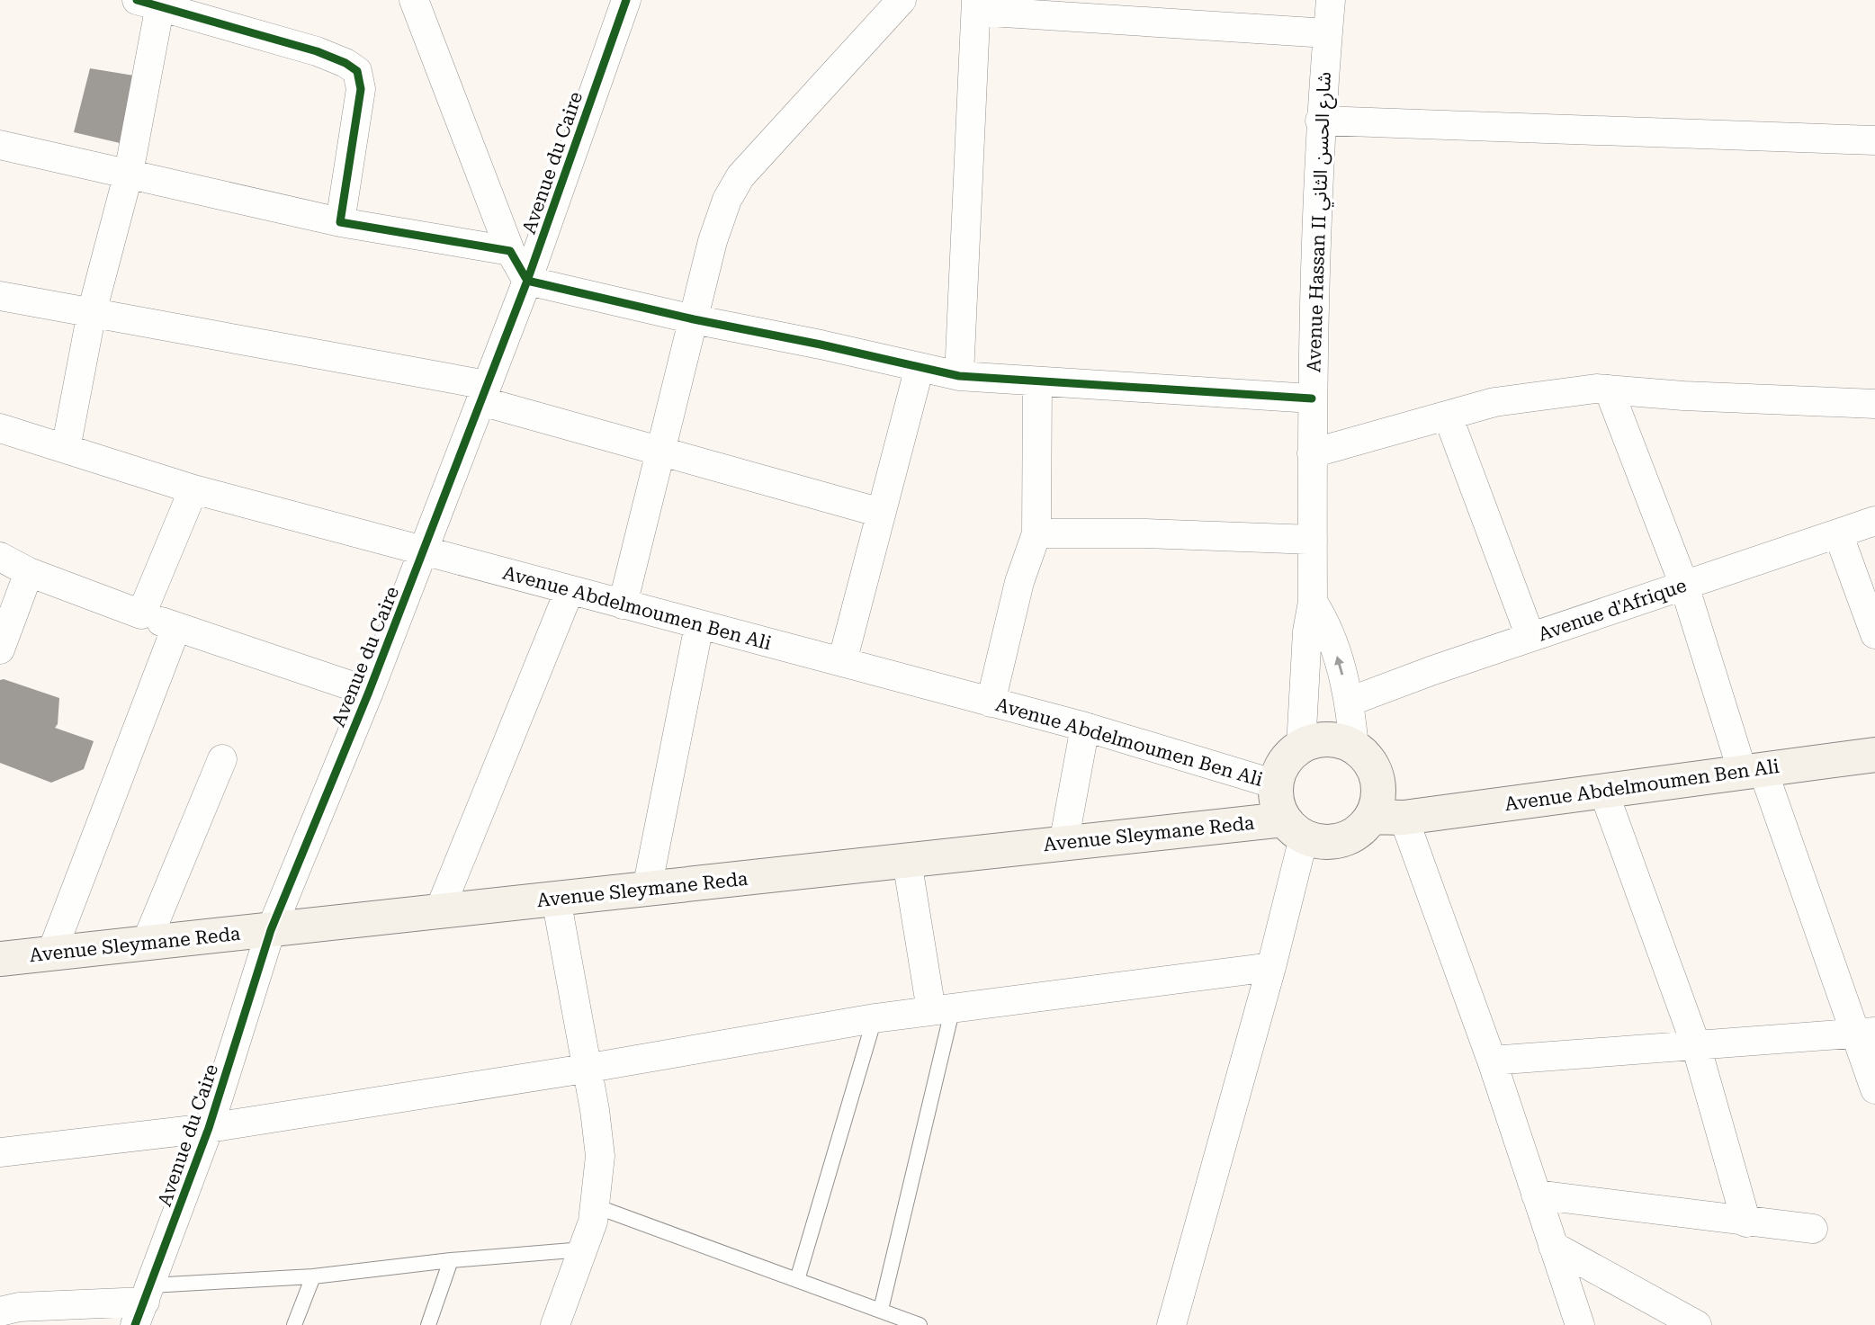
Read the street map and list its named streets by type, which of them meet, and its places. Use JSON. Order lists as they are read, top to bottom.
{
  "streets": {
    "street": [
      "Avenue du Caire",
      "Avenue Hassan II شارع الحسن الثاني",
      "Avenue Abdelmoumen Ben Ali",
      "Avenue d'Afrique",
      "Avenue Sleymane Reda"
    ]
  },
  "crossings": [
    ["Avenue du Caire", "Avenue Abdelmoumen Ben Ali"],
    ["Avenue du Caire", "Avenue Sleymane Reda"],
    ["Avenue Hassan II شارع الحسن الثاني", "Avenue Abdelmoumen Ben Ali"],
    ["Avenue Hassan II شارع الحسن الثاني", "Avenue Sleymane Reda"],
    ["Avenue Abdelmoumen Ben Ali", "Avenue Sleymane Reda"]
  ]
}
